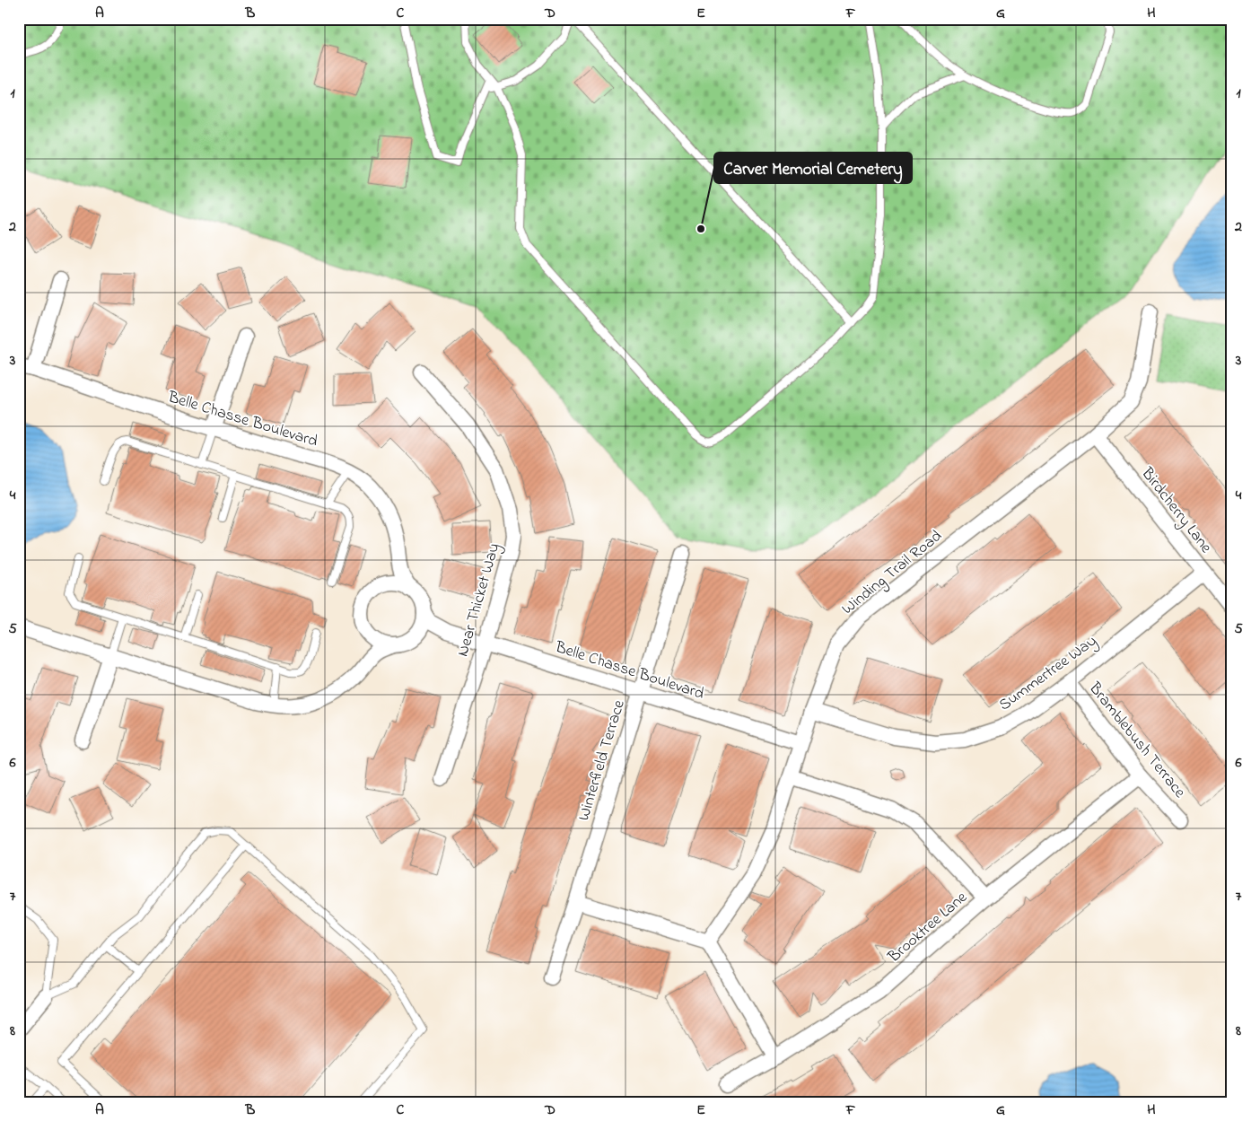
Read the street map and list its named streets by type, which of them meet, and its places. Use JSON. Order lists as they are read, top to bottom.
{
  "streets": {
    "street": [
      "Belle Chasse Boulevard",
      "Birdcherry Lane",
      "Winding Trail Road",
      "Near Thicket Way",
      "Summertree Way",
      "Bramblebush Terrace",
      "Winterfield Terrace",
      "Brooktree Lane"
    ]
  },
  "crossings": [
    ["Belle Chasse Boulevard", "Winding Trail Road"],
    ["Belle Chasse Boulevard", "Near Thicket Way"],
    ["Belle Chasse Boulevard", "Winterfield Terrace"],
    ["Birdcherry Lane", "Winding Trail Road"],
    ["Birdcherry Lane", "Summertree Way"],
    ["Winding Trail Road", "Summertree Way"],
    ["Summertree Way", "Bramblebush Terrace"],
    ["Bramblebush Terrace", "Brooktree Lane"]
  ],
  "places": ["Carver Memorial Cemetery"],
  "grid": {
    "columns": [
      "A",
      "B",
      "C",
      "D",
      "E",
      "F",
      "G",
      "H"
    ],
    "rows": [
      "1",
      "2",
      "3",
      "4",
      "5",
      "6",
      "7",
      "8"
    ]
  }
}
